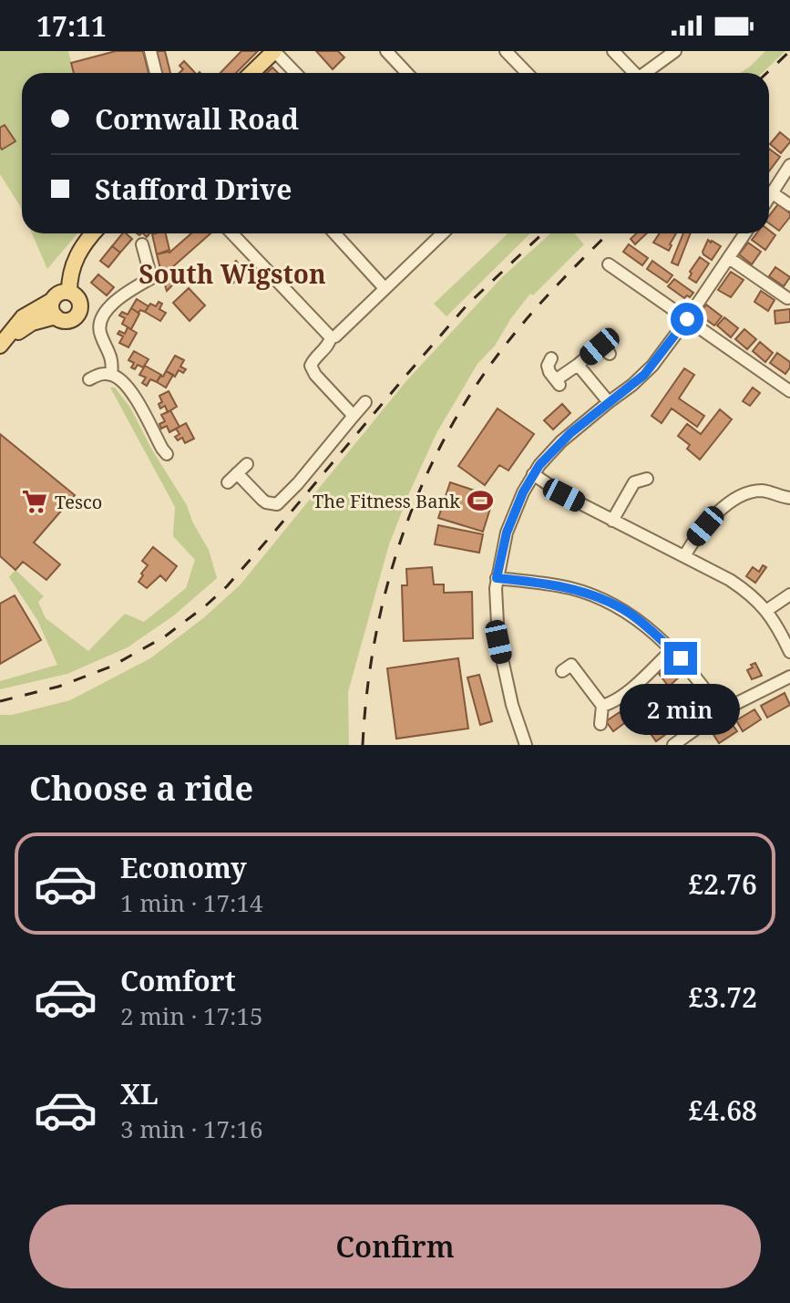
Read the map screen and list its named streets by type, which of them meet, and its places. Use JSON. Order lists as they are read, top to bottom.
{
  "districts": ["South Wigston"],
  "places": {
    "sports": ["The Fitness Bank"],
    "supermarket": ["Tesco"]
  },
  "page": {
    "status": "17:11",
    "banner": ["Cornwall Road", "Stafford Drive"],
    "bubble": "2 min",
    "heading": "Choose a ride",
    "list": [
      {
        "name": "Economy",
        "note": "1 min · 17:14",
        "value": "£2.76"
      },
      {
        "name": "Comfort",
        "note": "2 min · 17:15",
        "value": "£3.72"
      },
      {
        "name": "XL",
        "note": "3 min · 17:16",
        "value": "£4.68"
      }
    ],
    "buttons": "Confirm"
  }
}
